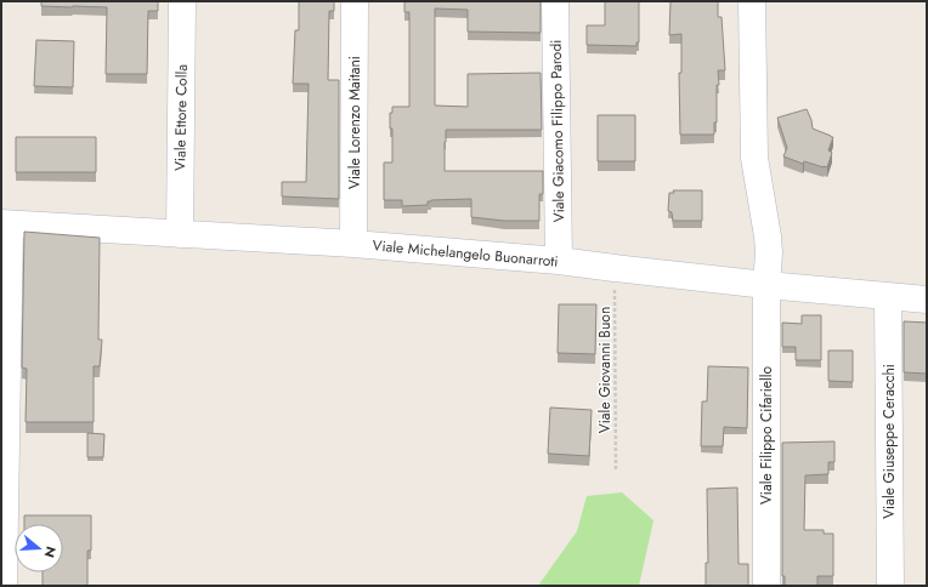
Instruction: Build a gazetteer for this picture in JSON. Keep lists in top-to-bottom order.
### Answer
{
  "streets": {
    "street": [
      "Viale Ettore Colla",
      "Viale Lorenzo Maitani",
      "Viale Giacomo Filippo Parodi",
      "Viale Michelangelo Buonarroti",
      "Viale Filippo Cifariello",
      "Viale Giuseppe Ceracchi"
    ],
    "path": ["Viale Giovanni Buon"]
  },
  "crossings": [
    ["Viale Ettore Colla", "Viale Michelangelo Buonarroti"],
    ["Viale Lorenzo Maitani", "Viale Michelangelo Buonarroti"],
    ["Viale Giacomo Filippo Parodi", "Viale Michelangelo Buonarroti"],
    ["Viale Michelangelo Buonarroti", "Viale Giovanni Buon"],
    ["Viale Michelangelo Buonarroti", "Viale Filippo Cifariello"],
    ["Viale Michelangelo Buonarroti", "Viale Giuseppe Ceracchi"]
  ],
  "north": "right"
}
